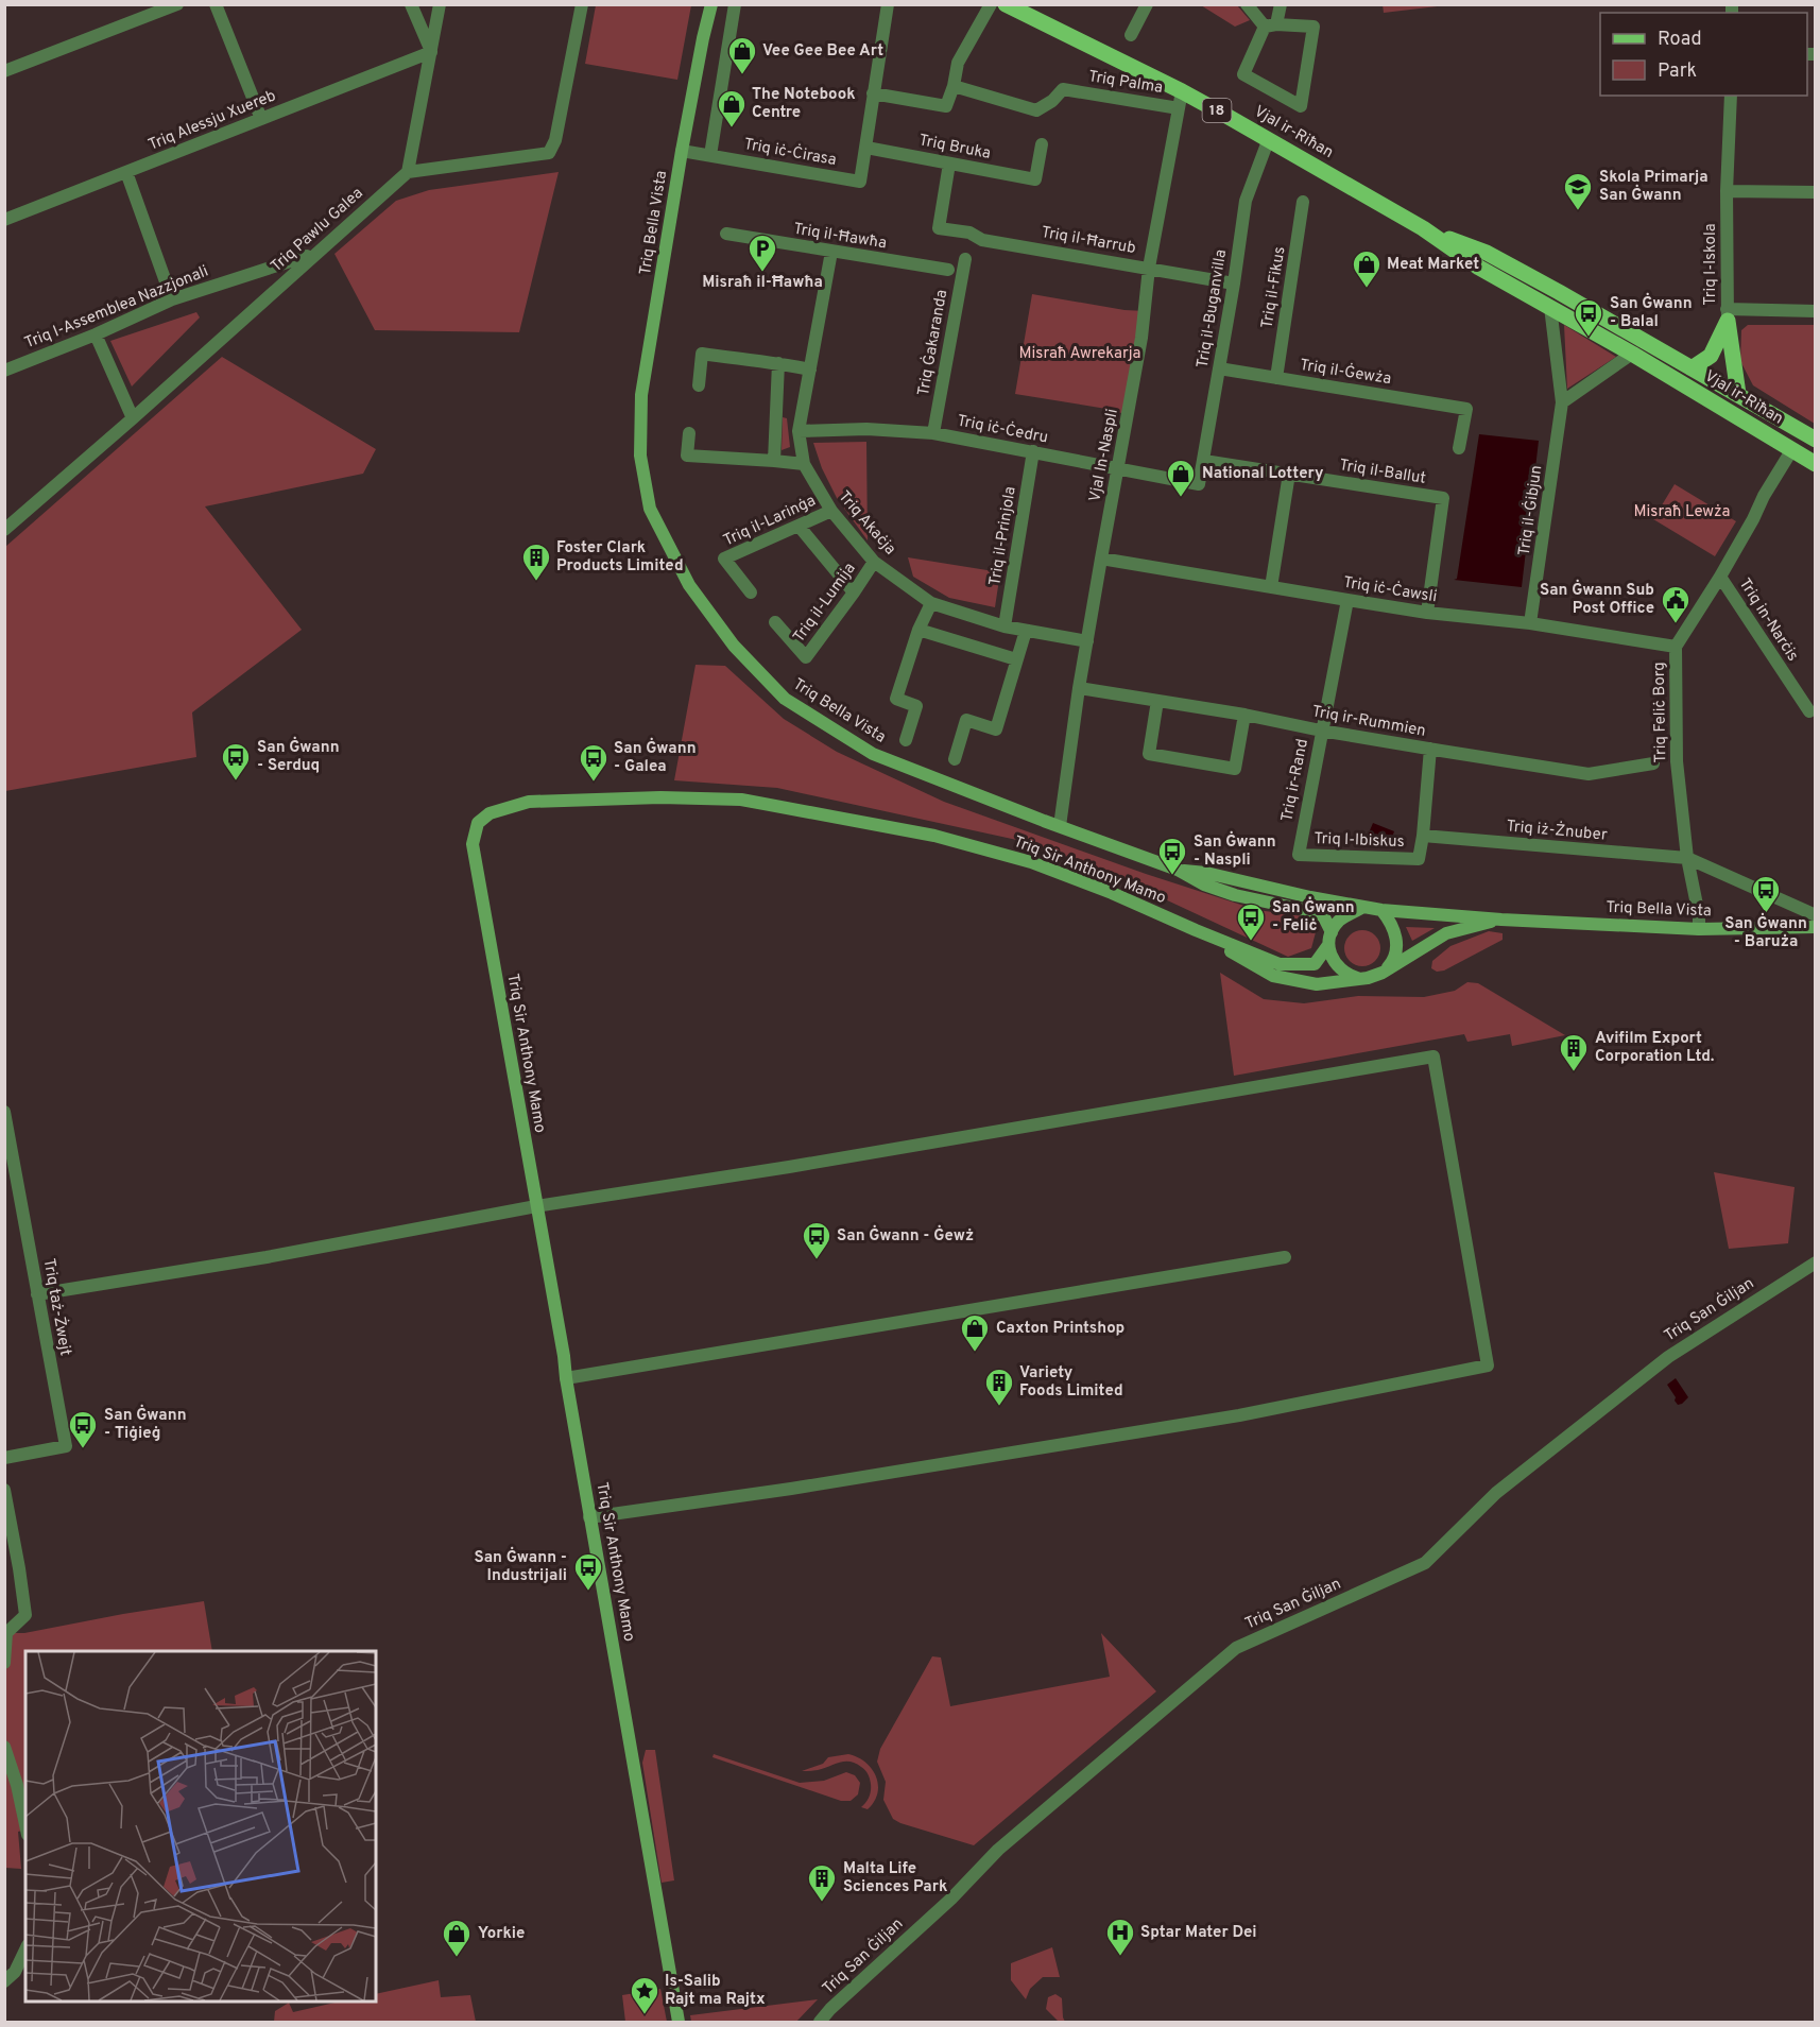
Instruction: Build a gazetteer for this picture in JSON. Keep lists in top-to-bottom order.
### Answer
{
  "streets": {
    "main road": [
      "18",
      "Vjal ir-Riħan",
      "Triq Bella Vista",
      "Triq Sir Anthony Mamo"
    ],
    "street": [
      "Triq Palma",
      "Triq Alessju Xuereb",
      "Triq Bruka",
      "Triq iċ-Ċirasa",
      "Triq Pawlu Galea",
      "Triq il-Ħawħa",
      "Triq il-Ħarrub",
      "Triq l-Iskola",
      "Triq il-Fikus",
      "Triq l-Assemblea Nazzjonali",
      "Triq il-Buganvilla",
      "Triq Ġakaranda",
      "Triq il-Ġewża",
      "Triq iċ-Ċedru",
      "Vjal In-Naspli",
      "Triq il-Ballut",
      "Triq il-Ġibjun",
      "Triq il-Larinġa",
      "Triq Akaċja",
      "Triq il-Prinjola",
      "Triq iċ-Ċawsli",
      "Triq il-Lumija",
      "Triq in-Narċis",
      "Triq Feliċ Borg",
      "Triq ir-Rummien",
      "Triq ir-Rand",
      "Triq iż-Żnuber",
      "Triq l-Ibiskus",
      "Triq taż-Żwejt",
      "Triq San Ġiljan"
    ]
  },
  "crossings": [
    ["Triq Palma", "Vjal ir-Riħan"],
    ["Triq Palma", "Vjal In-Naspli"],
    ["Vjal ir-Riħan", "Triq il-Buganvilla"],
    ["Vjal ir-Riħan", "Vjal In-Naspli"],
    ["Vjal ir-Riħan", "Triq il-Ġibjun"],
    ["Vjal ir-Riħan", "Triq Feliċ Borg"],
    ["Triq Bruka", "Triq iċ-Ċirasa"],
    ["Triq Bruka", "Triq il-Ħarrub"],
    ["Triq iċ-Ċirasa", "Triq Bella Vista"],
    ["Triq Bella Vista", "Vjal In-Naspli"],
    ["Triq Bella Vista", "Triq Feliċ Borg"],
    ["Triq Bella Vista", "Triq Sir Anthony Mamo"],
    ["Triq Pawlu Galea", "Triq l-Assemblea Nazzjonali"],
    ["Triq il-Ħawħa", "Triq Akaċja"],
    ["Triq il-Ħarrub", "Triq il-Buganvilla"],
    ["Triq il-Ħarrub", "Vjal In-Naspli"],
    ["Triq il-Fikus", "Triq il-Ġewża"],
    ["Triq il-Buganvilla", "Triq il-Ġewża"],
    ["Triq il-Buganvilla", "Triq iċ-Ċedru"],
    ["Triq il-Buganvilla", "Triq il-Ballut"],
    ["Triq Ġakaranda", "Triq iċ-Ċedru"],
    ["Triq iċ-Ċedru", "Vjal In-Naspli"],
    ["Triq iċ-Ċedru", "Triq Akaċja"],
    ["Triq iċ-Ċedru", "Triq il-Prinjola"],
    ["Vjal In-Naspli", "Triq Akaċja"],
    ["Vjal In-Naspli", "Triq iċ-Ċawsli"],
    ["Vjal In-Naspli", "Triq ir-Rummien"],
    ["Triq il-Ballut", "Triq iċ-Ċawsli"],
    ["Triq il-Ġibjun", "Triq iċ-Ċawsli"],
    ["Triq il-Larinġa", "Triq Akaċja"],
    ["Triq Akaċja", "Triq il-Prinjola"],
    ["Triq Akaċja", "Triq il-Lumija"],
    ["Triq iċ-Ċawsli", "Triq Feliċ Borg"],
    ["Triq iċ-Ċawsli", "Triq ir-Rand"],
    ["Triq in-Narċis", "Triq Feliċ Borg"],
    ["Triq Feliċ Borg", "Triq iż-Żnuber"],
    ["Triq ir-Rummien", "Triq ir-Rand"],
    ["Triq ir-Rand", "Triq l-Ibiskus"],
    ["Triq iż-Żnuber", "Triq l-Ibiskus"]
  ],
  "parks": ["Misraħ Awrekarja", "Misraħ Lewża"],
  "places": {
    "shop": [
      "Vee Gee Bee Art",
      "The Notebook Centre",
      "Meat Market",
      "National Lottery",
      "Caxton Printshop",
      "Yorkie"
    ],
    "school or university": ["Skola Primarja San Ġwann"],
    "parking": ["Misraħ il-Ħawħa"],
    "bus stop": [
      "San Ġwann - Balal",
      "San Ġwann - Serduq",
      "San Ġwann - Galea",
      "San Ġwann - Naspli",
      "San Ġwann - Baruża",
      "San Ġwann - Feliċ",
      "San Ġwann - Ġewż",
      "San Ġwann - Tiġieġ",
      "San Ġwann - Industrijali"
    ],
    "building": [
      "Foster Clark Products Limited",
      "Avifilm Export Corporation Ltd.",
      "Variety Foods Limited",
      "Malta Life Sciences Park"
    ],
    "public building": ["San Ġwann Sub Post Office"],
    "hospital": ["Sptar Mater Dei"],
    "place": ["Is-Salib Rajt ma Rajtx"]
  },
  "legend": ["Road", "Park"]
}
